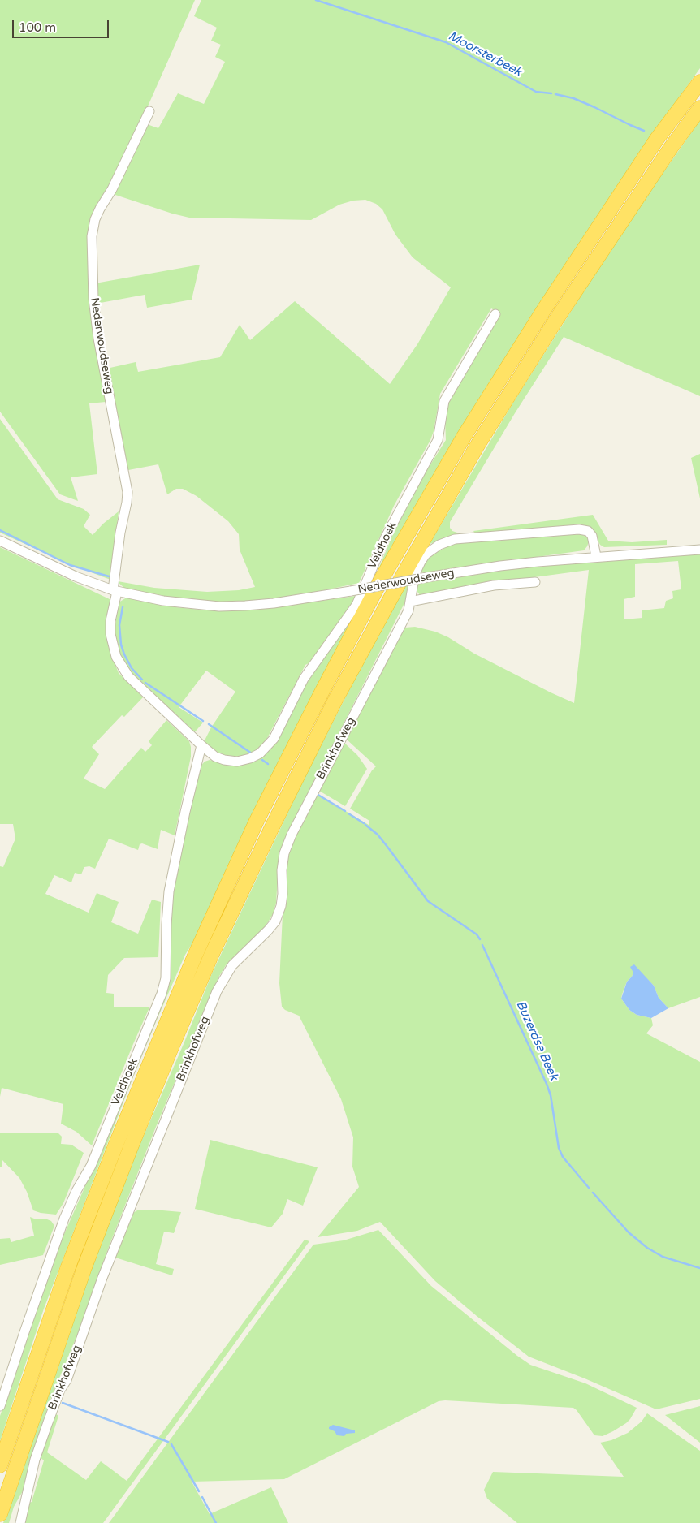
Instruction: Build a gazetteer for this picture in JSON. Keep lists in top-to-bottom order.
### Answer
{
  "streets": {
    "street": ["Nederwoudseweg", "Veldhoek", "Brinkhofweg"]
  },
  "crossings": [
    ["Nederwoudseweg", "Veldhoek"],
    ["Nederwoudseweg", "Brinkhofweg"]
  ],
  "water": ["Moorsterbeek", "Buzerdse Beek"],
  "scale_bar": "100 m"
}
